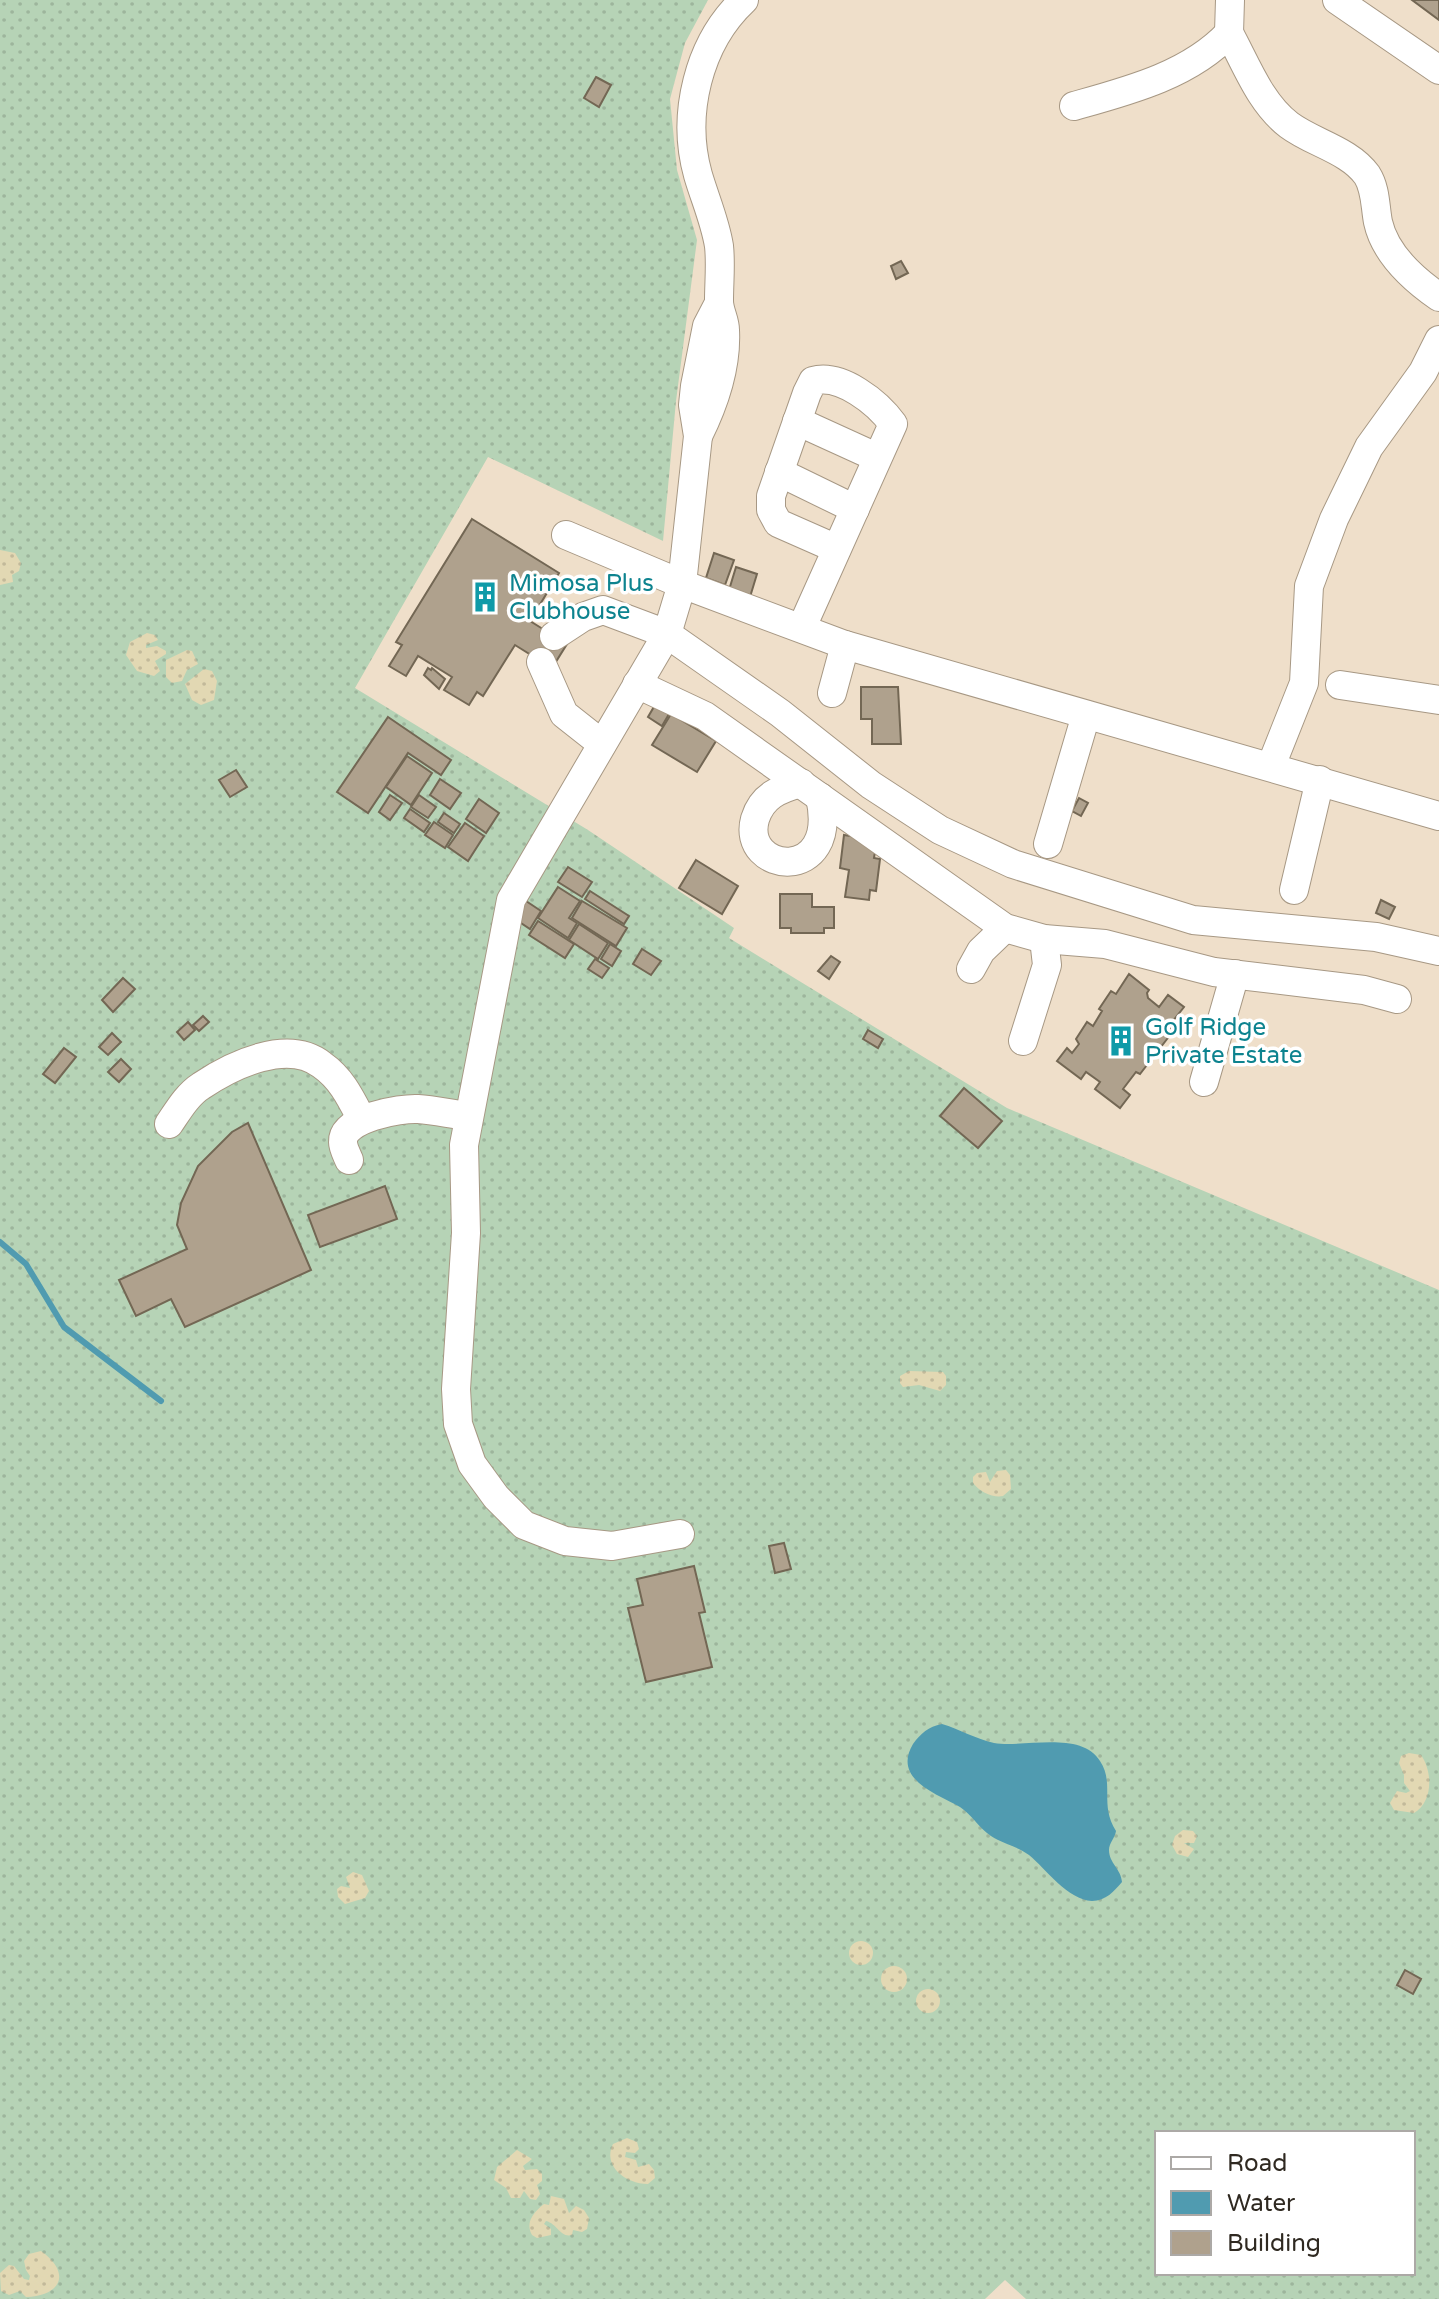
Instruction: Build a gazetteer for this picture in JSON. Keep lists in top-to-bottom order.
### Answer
{
  "places": {
    "building": ["Mimosa Plus Clubhouse", "Golf Ridge Private Estate"]
  },
  "legend": ["Road", "Water", "Building"]
}
